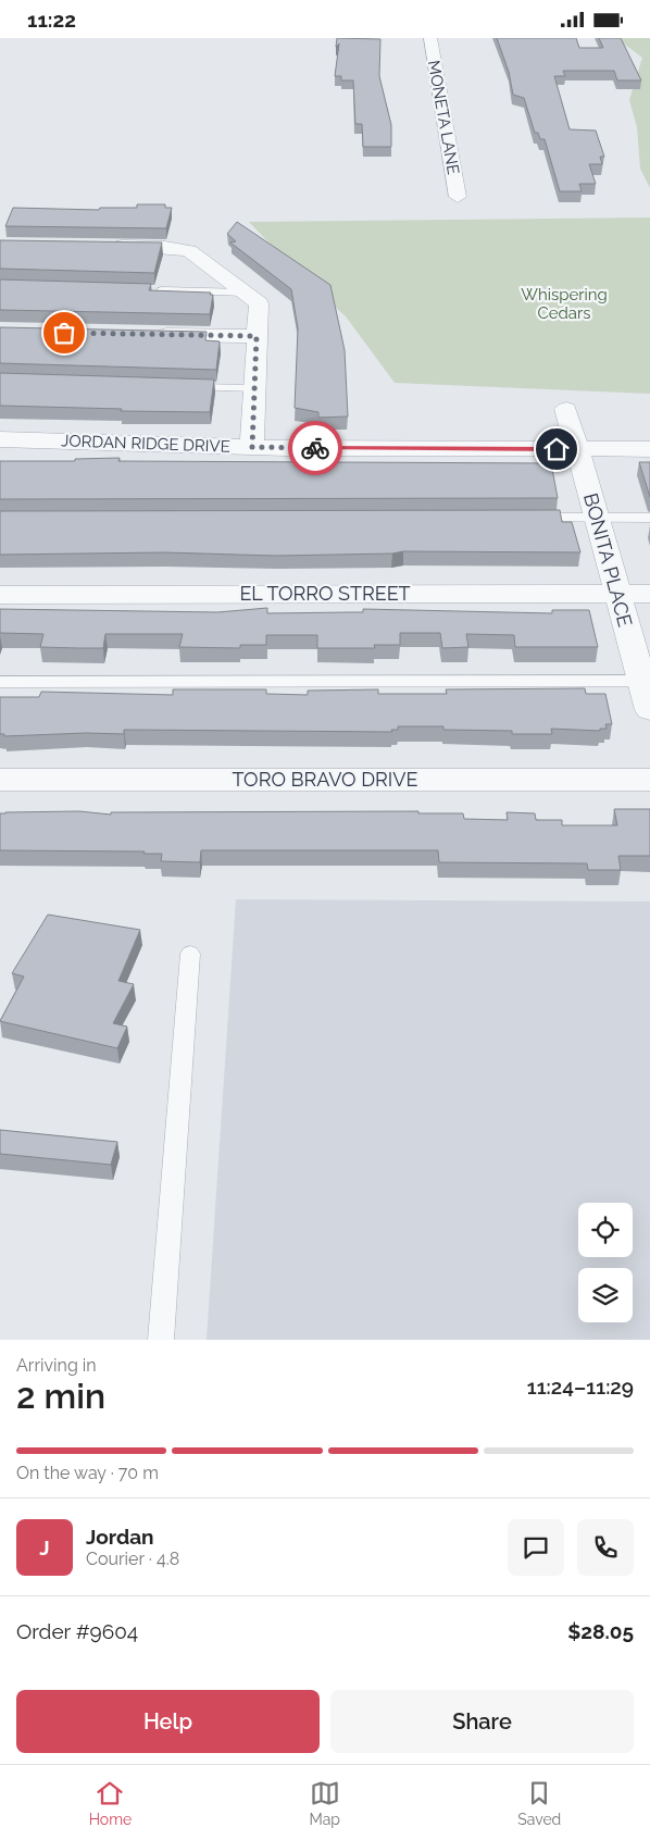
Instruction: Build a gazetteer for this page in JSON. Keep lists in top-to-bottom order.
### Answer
{
  "streets": {
    "street": [
      "MONETA LANE",
      "JORDAN RIDGE DRIVE",
      "BONITA PLACE",
      "EL TORRO STREET",
      "TORO BRAVO DRIVE"
    ]
  },
  "crossings": [
    ["JORDAN RIDGE DRIVE", "BONITA PLACE"],
    ["BONITA PLACE", "EL TORRO STREET"]
  ],
  "parks": ["Whispering Cedars"],
  "page": {
    "status": "11:22",
    "heading": ["2 min", "Arriving in", "11:24–11:29"],
    "panel": [
      "Jordan",
      "Courier · 4.8",
      "Order #9604",
      "$28.05"
    ],
    "bar": "On the way · 70 m",
    "round": "J",
    "buttons": ["Help", "Share"],
    "tabs": ["Home", "Map", "Saved"]
  }
}
